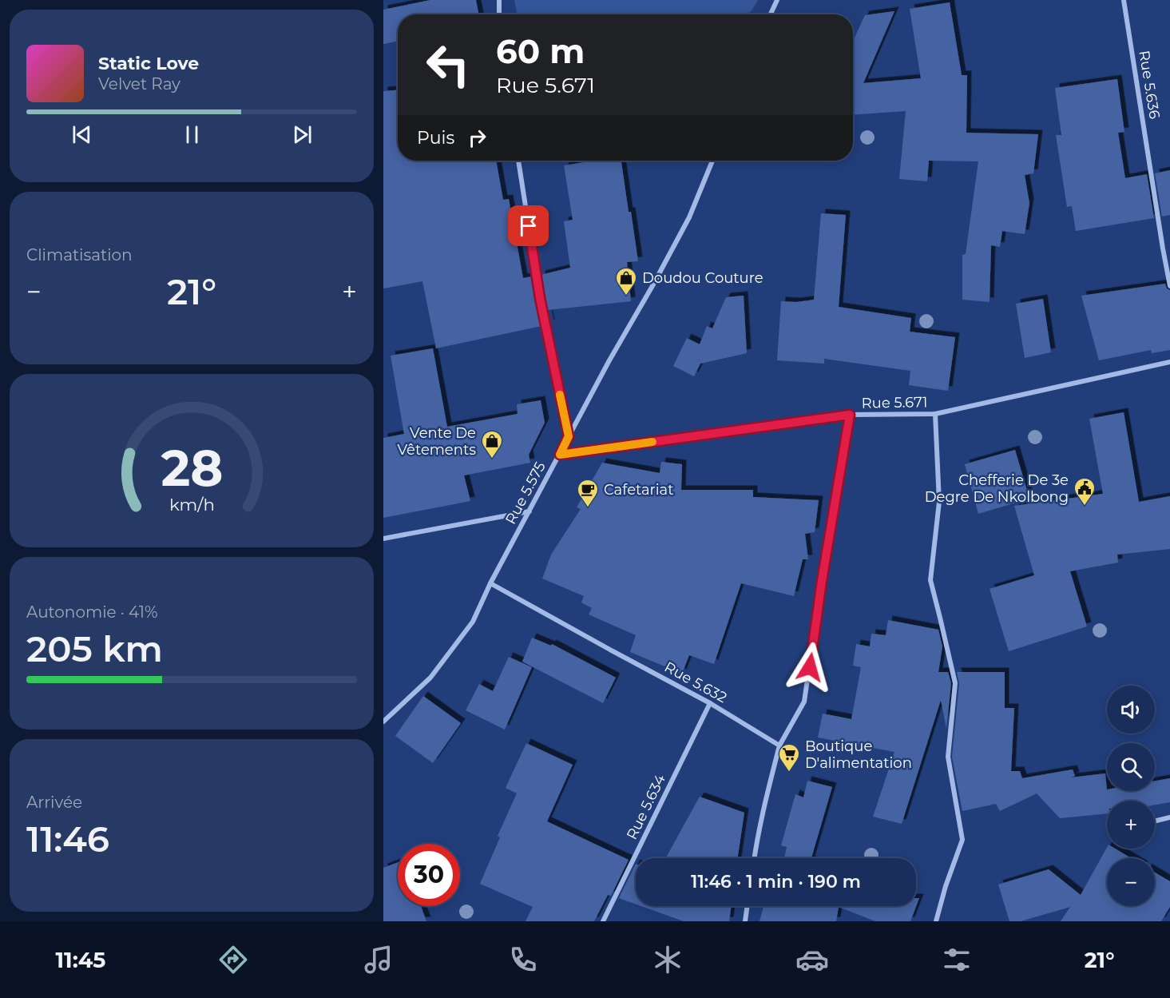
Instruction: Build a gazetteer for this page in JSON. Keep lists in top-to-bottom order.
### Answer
{
  "streets": {
    "street": [
      "Rue 5.636",
      "Rue 5.671",
      "Rue 5.575",
      "Rue 5.632",
      "Rue 5.634"
    ]
  },
  "crossings": [
    ["Rue 5.671", "Rue 5.575"],
    ["Rue 5.575", "Rue 5.632"],
    ["Rue 5.632", "Rue 5.634"]
  ],
  "places": {
    "shop": ["Doudou Couture", "Vente De Vêtements"],
    "public building": ["Chefferie De 3e Degre De Nkolbong"],
    "cafe": ["Cafetariat"],
    "supermarket": ["Boutique D'alimentation"]
  },
  "page": {
    "turn": ["60 m", "Rue 5.671"],
    "song": ["Static Love", "Velvet Ray"],
    "then": "Puis",
    "tile": [
      "Climatisation",
      ["Autonomie · 41%", "205 km"],
      ["Arrivée", "11:46"]
    ],
    "heat": ["−", "21°", "+"],
    "map_buttons": ["+", "−"],
    "limit": "30",
    "trip": "11:46 · 1 min · 190 m",
    "tabs": ["11:45", "21°"],
    "gauge": ["28", "km/h"]
  }
}
